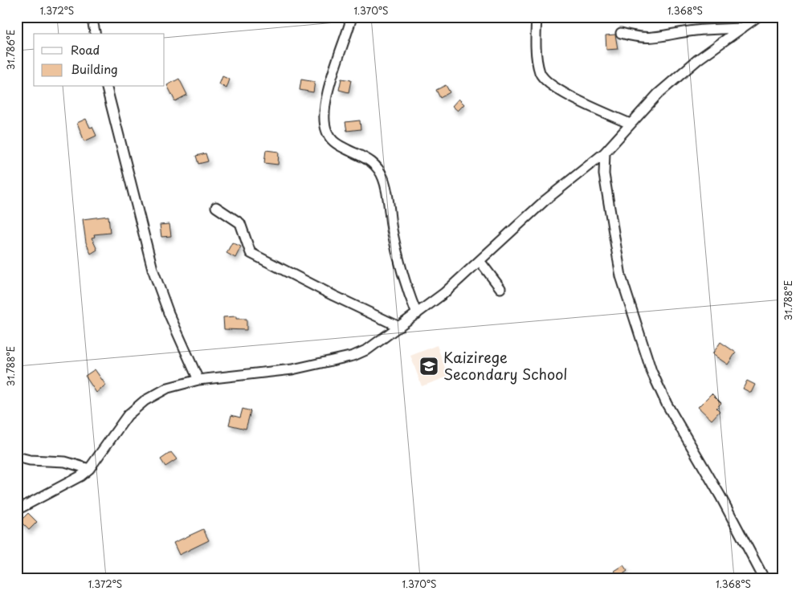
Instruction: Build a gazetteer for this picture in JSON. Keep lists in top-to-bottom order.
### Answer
{
  "places": {
    "school or university": ["Kaizirege Secondary School"]
  },
  "legend": ["Road", "Building"],
  "coordinates": [
    "1.372°S",
    "1.370°S",
    "1.368°S",
    "31.786°E",
    "31.788°E"
  ]
}
